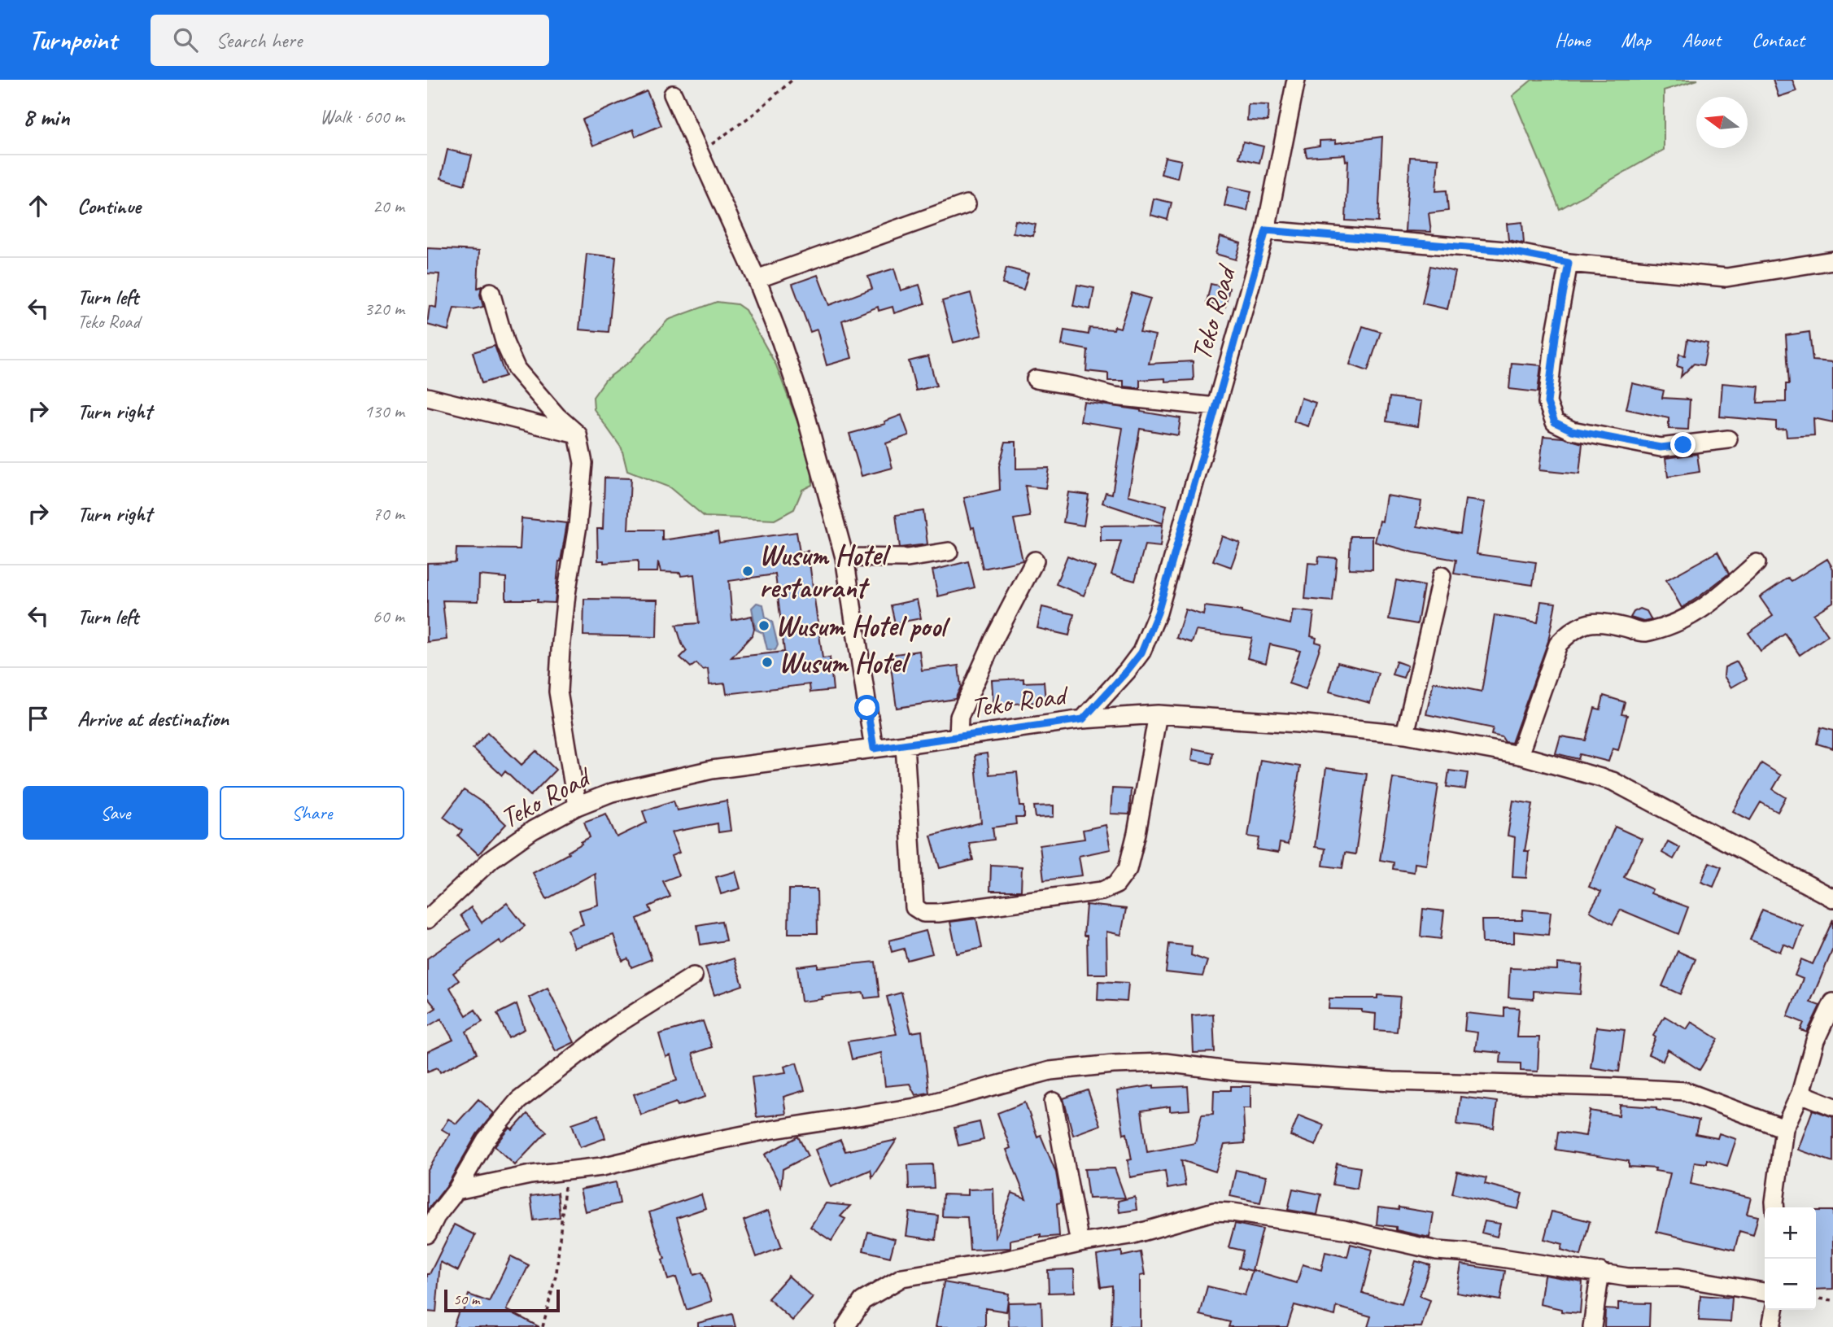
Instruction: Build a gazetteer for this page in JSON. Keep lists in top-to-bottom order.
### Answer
{
  "streets": {
    "street": ["Teko Road"]
  },
  "places": ["Wusum Hotel restaurant", "Wusum Hotel pool", "Wusum Hotel"],
  "scale_bar": "50 m",
  "north": "left",
  "page": {
    "header": "Turnpoint",
    "search": "Search here",
    "nav": [
      "Home",
      "Map",
      "About",
      "Contact"
    ],
    "heading": ["8 min", "Walk · 600 m"],
    "list": [
      ["Continue", "20 m"],
      ["Turn left", "Teko Road", "320 m"],
      ["Turn right", "130 m"],
      ["Turn right", "70 m"],
      ["Turn left", "60 m"],
      "Arrive at destination"
    ],
    "buttons": ["Save", "Share"],
    "map_buttons": ["+", "−"],
    "scale": "50 m"
  }
}
